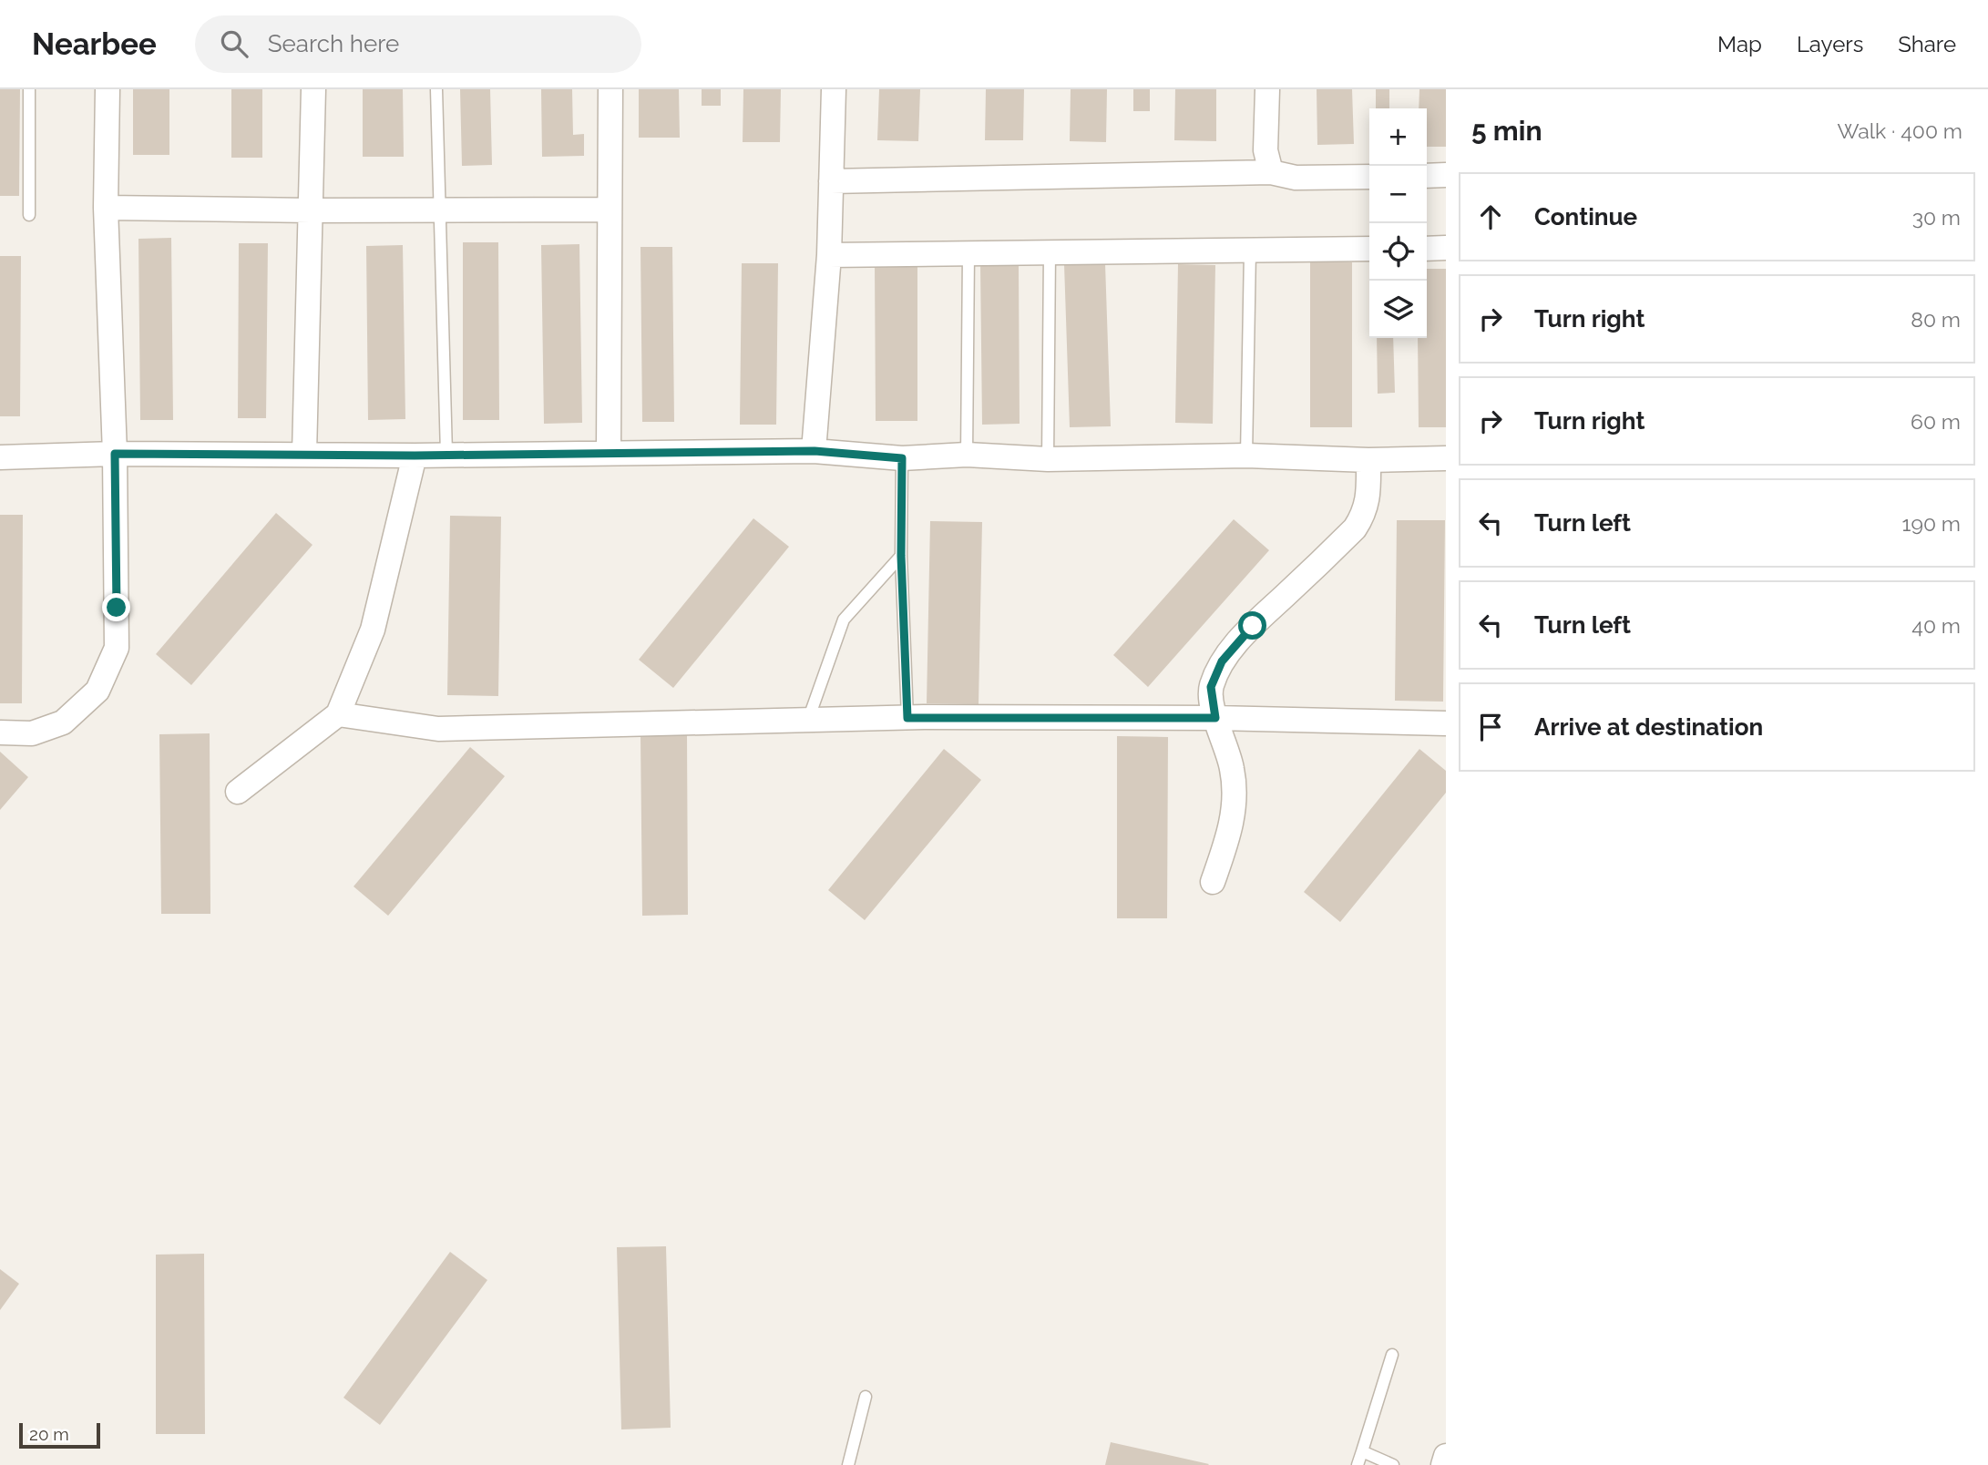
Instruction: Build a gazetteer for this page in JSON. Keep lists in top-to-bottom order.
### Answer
{
  "scale_bar": "20 m",
  "page": {
    "header": "Nearbee",
    "search": "Search here",
    "nav": ["Map", "Layers", "Share"],
    "heading": ["5 min", "Walk · 400 m"],
    "map_buttons": ["+", "−"],
    "list": [
      ["Continue", "30 m"],
      ["Turn right", "80 m"],
      ["Turn right", "60 m"],
      ["Turn left", "190 m"],
      ["Turn left", "40 m"],
      "Arrive at destination"
    ],
    "scale": "20 m"
  }
}
